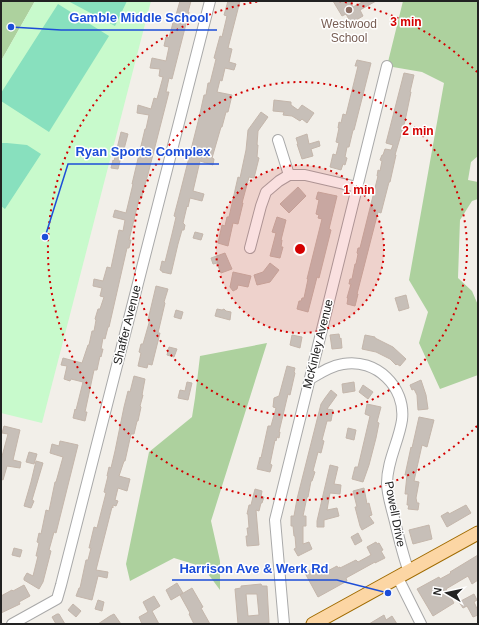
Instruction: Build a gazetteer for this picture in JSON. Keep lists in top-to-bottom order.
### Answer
{
  "streets": {
    "street": ["Shaffer Avenue", "McKinley Avenue", "Powell Drive"]
  },
  "crossings": [
    ["McKinley Avenue", "Powell Drive"]
  ],
  "places": [
    "Westwood School",
    "Gamble Middle School",
    "Ryan Sports Complex",
    "Harrison Ave & Werk Rd"
  ],
  "north": "left",
  "rings": ["3 min", "2 min", "1 min"]
}
